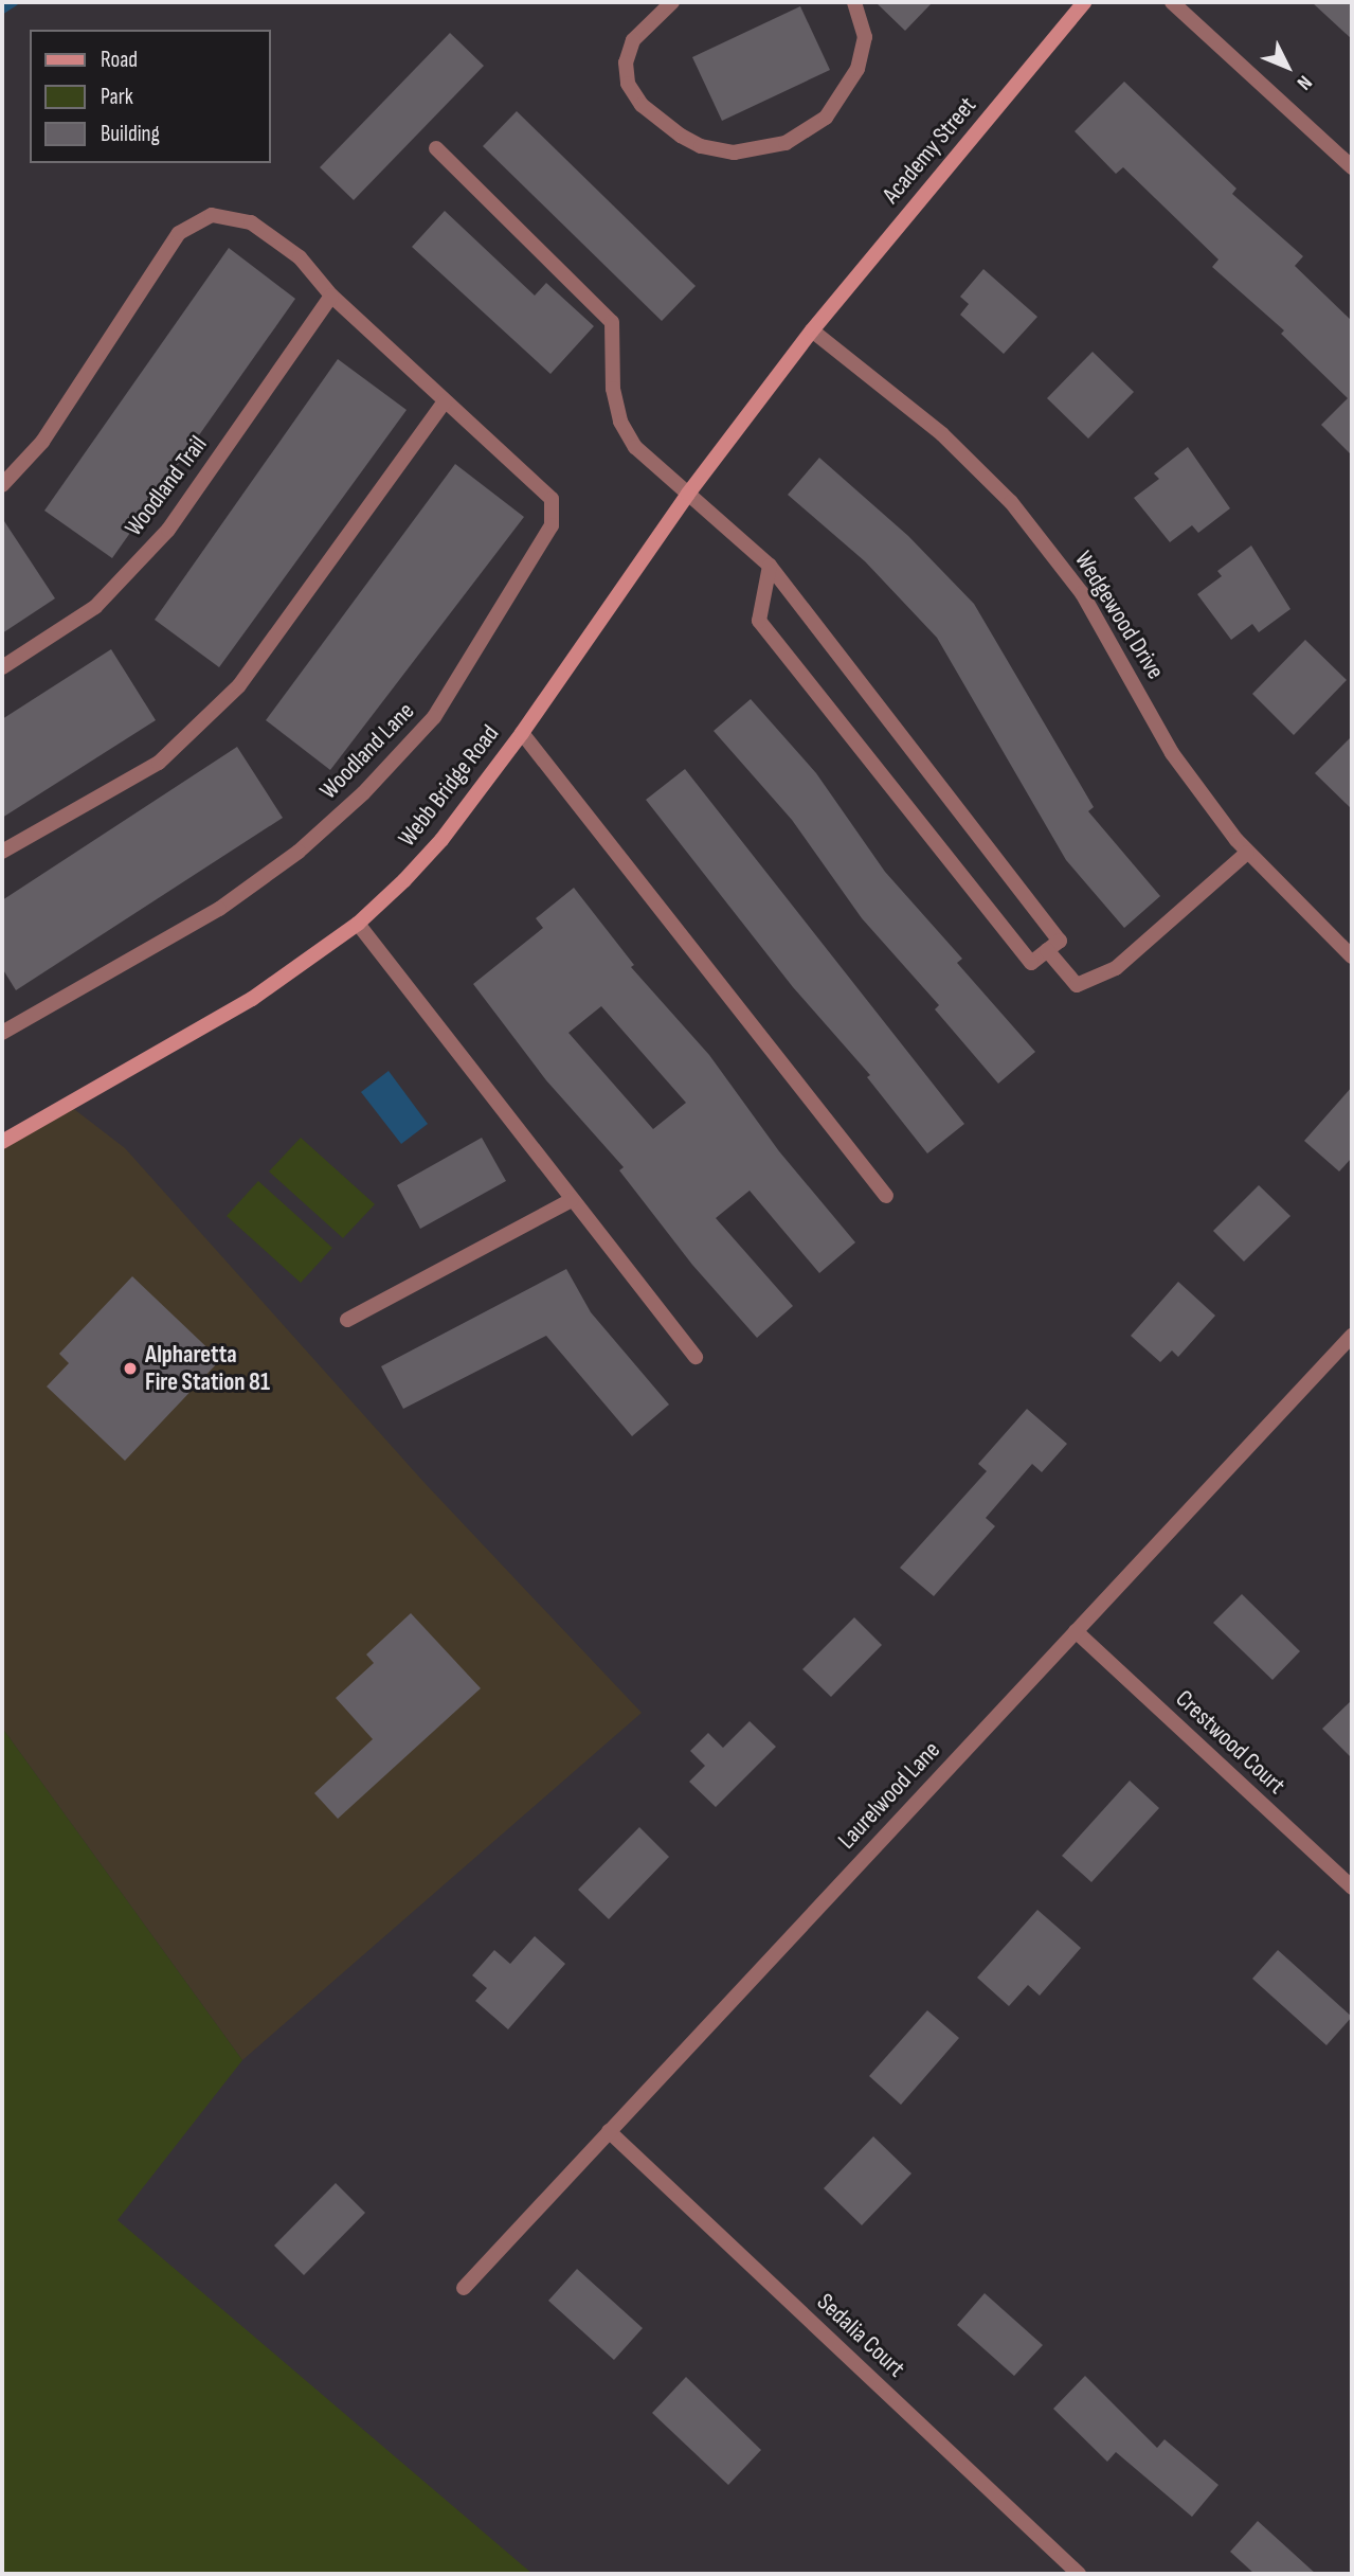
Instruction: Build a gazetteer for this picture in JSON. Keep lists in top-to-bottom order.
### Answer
{
  "streets": {
    "street": [
      "Academy Street",
      "Woodland Trail",
      "Wedgewood Drive",
      "Woodland Lane",
      "Webb Bridge Road",
      "Crestwood Court",
      "Laurelwood Lane",
      "Sedalia Court"
    ]
  },
  "crossings": [
    ["Academy Street", "Wedgewood Drive"],
    ["Academy Street", "Webb Bridge Road"],
    ["Woodland Trail", "Woodland Lane"],
    ["Wedgewood Drive", "Webb Bridge Road"],
    ["Crestwood Court", "Laurelwood Lane"],
    ["Laurelwood Lane", "Sedalia Court"]
  ],
  "places": ["Alpharetta Fire Station 81"],
  "legend": ["Road", "Park", "Building"],
  "north": "bottom right"
}
